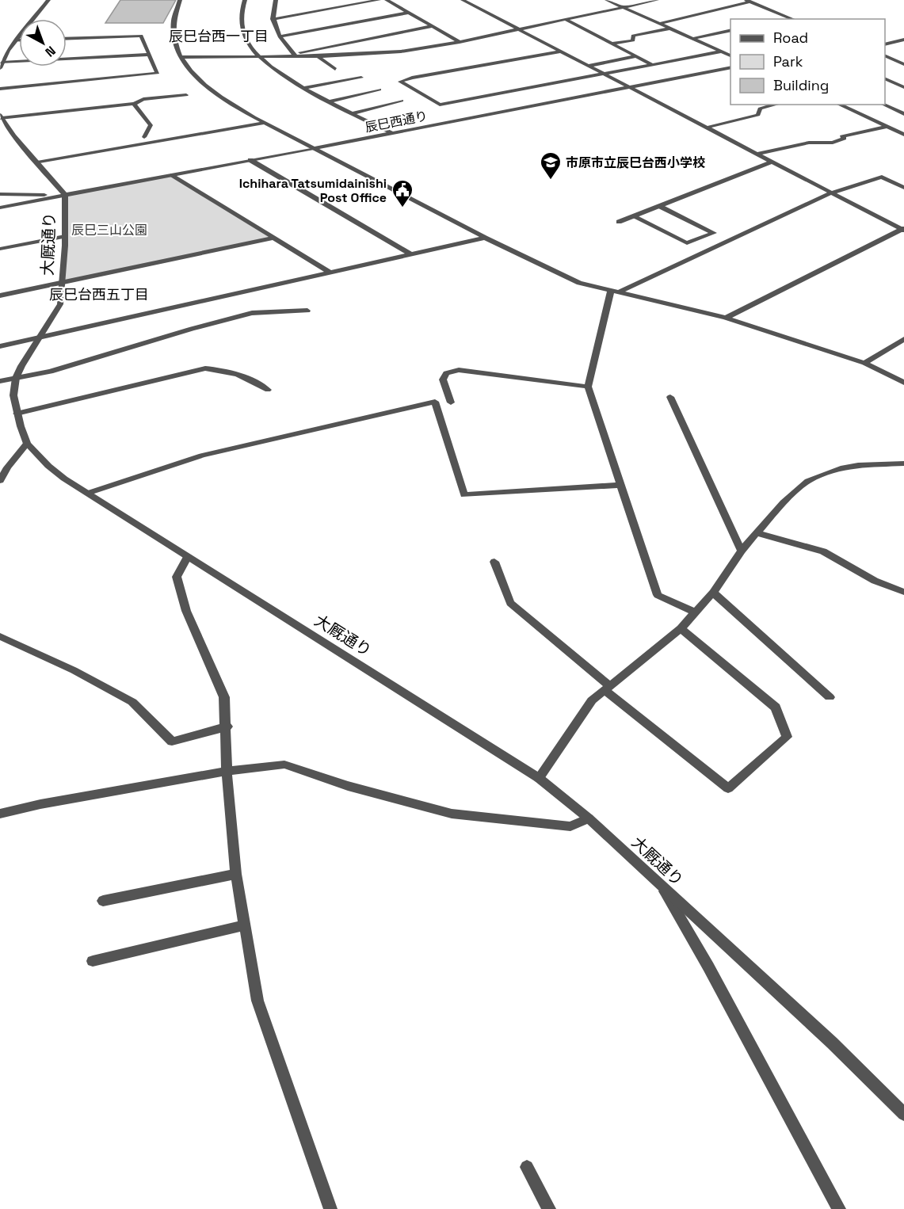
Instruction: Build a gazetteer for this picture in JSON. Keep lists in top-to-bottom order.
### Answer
{
  "streets": {
    "street": ["辰巳西通り", "大厩通り"]
  },
  "crossings": [
    ["辰巳西通り", "大厩通り"]
  ],
  "districts": ["辰巳台西一丁目", "辰巳台西五丁目"],
  "parks": ["辰巳三山公園"],
  "places": {
    "school or university": ["市原市立辰巳台西小学校"],
    "public building": ["Ichihara Tatsumidainishi Post Office"]
  },
  "legend": ["Road", "Park", "Building"],
  "north": "bottom right"
}
